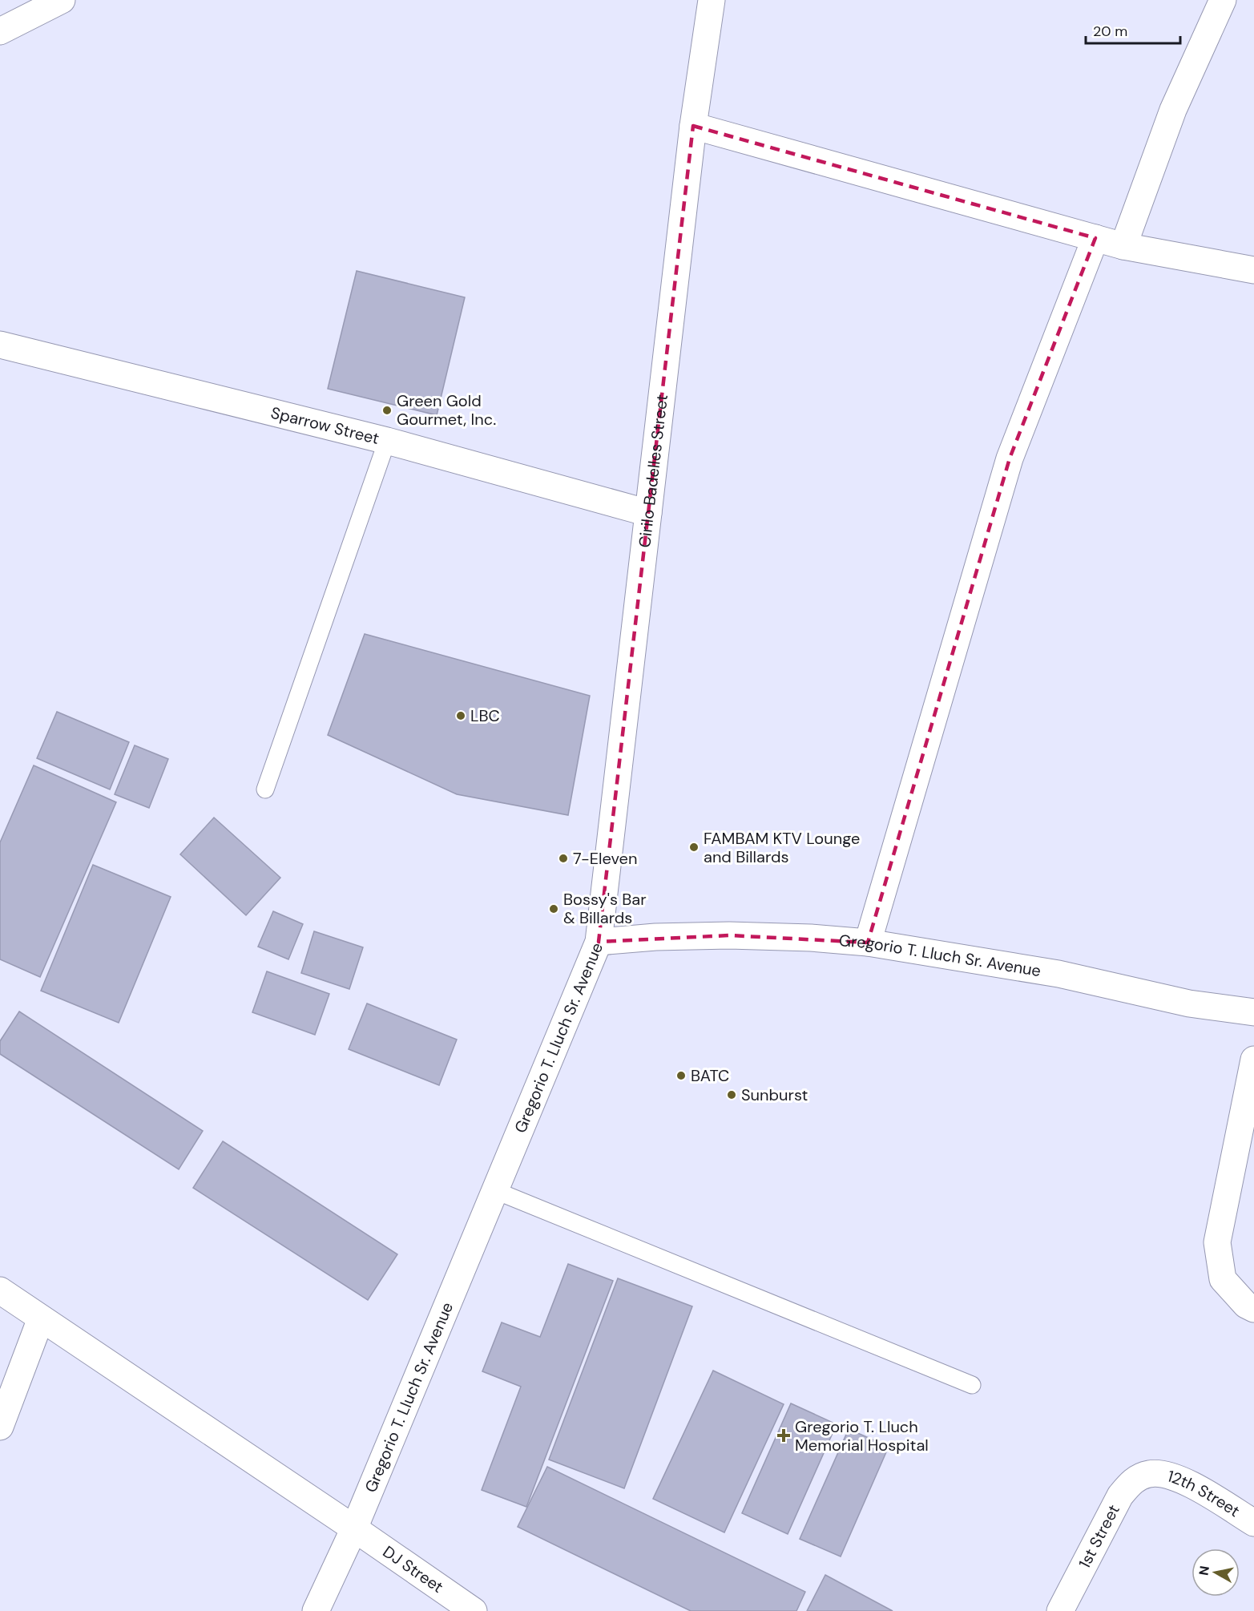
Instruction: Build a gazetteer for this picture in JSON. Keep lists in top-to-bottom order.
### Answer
{
  "streets": {
    "street": [
      "Sparrow Street",
      "Cirilo Badelles Street",
      "Gregorio T. Lluch Sr. Avenue",
      "12th Street",
      "1st Street",
      "DJ Street"
    ]
  },
  "crossings": [
    ["Sparrow Street", "Cirilo Badelles Street"],
    ["Cirilo Badelles Street", "Gregorio T. Lluch Sr. Avenue"],
    ["Gregorio T. Lluch Sr. Avenue", "DJ Street"],
    ["12th Street", "1st Street"]
  ],
  "places": {
    "other": [
      "Green Gold Gourmet, Inc.",
      "LBC",
      "FAMBAM KTV Lounge and Billards",
      "7-Eleven",
      "Bossy's Bar & Billards",
      "BATC",
      "Sunburst"
    ],
    "health": ["Gregorio T. Lluch Memorial Hospital"]
  },
  "scale_bar": "20 m",
  "north": "left"
}
